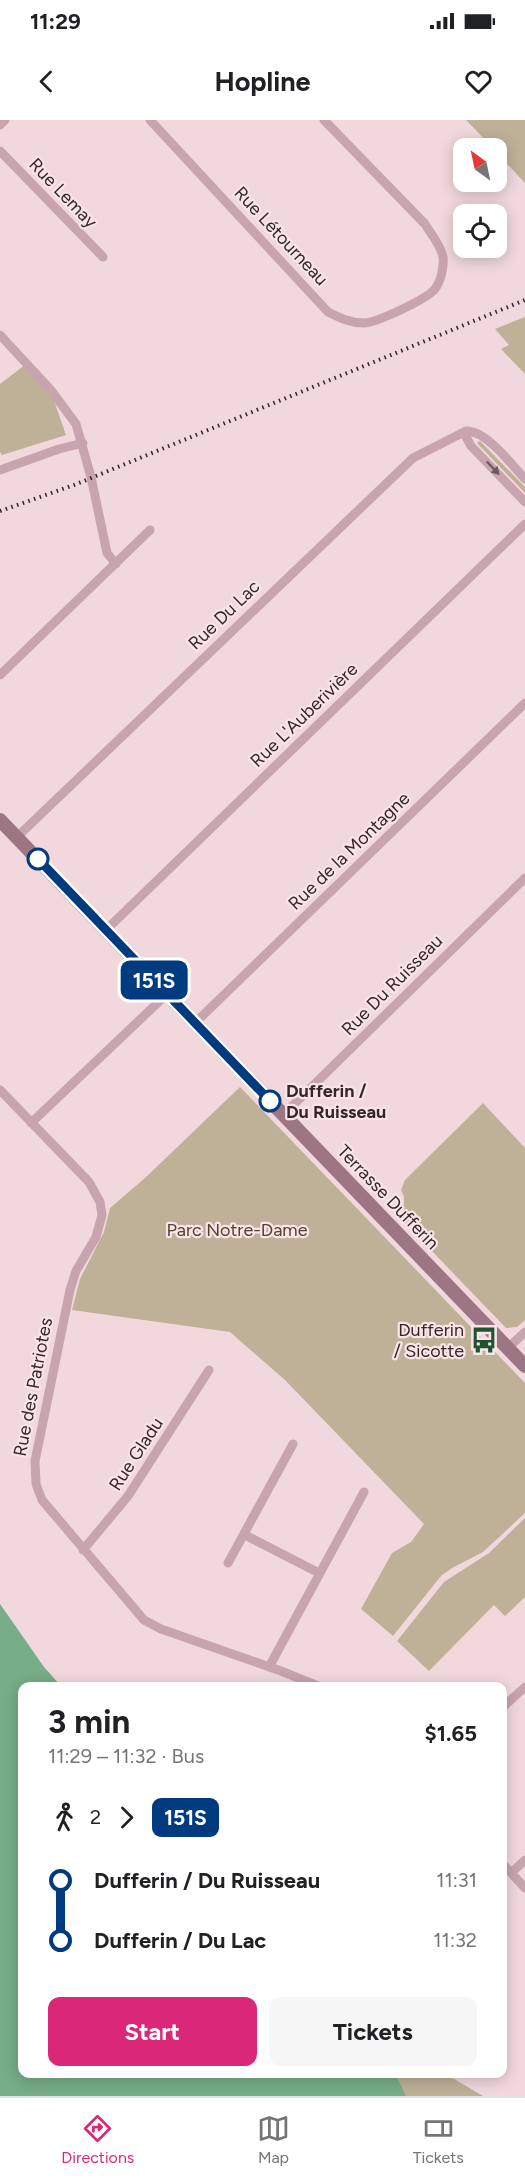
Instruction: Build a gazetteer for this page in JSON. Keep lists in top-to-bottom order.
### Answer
{
  "streets": {
    "street": [
      "Rue Lemay",
      "Rue Létourneau",
      "Rue Du Lac",
      "Rue L'Auberivière",
      "Rue de la Montagne",
      "Rue Du Ruisseau",
      "Terrasse Dufferin",
      "Rue des Patriotes",
      "Rue Gladu"
    ]
  },
  "crossings": [
    ["Rue Du Lac", "Terrasse Dufferin"],
    ["Rue L'Auberivière", "Terrasse Dufferin"],
    ["Rue de la Montagne", "Terrasse Dufferin"],
    ["Rue Du Ruisseau", "Terrasse Dufferin"],
    ["Rue des Patriotes", "Rue Gladu"]
  ],
  "parks": ["Parc Notre-Dame"],
  "places": {
    "other": ["Dufferin / Du Ruisseau"],
    "bus stop": ["Dufferin / Sicotte"]
  },
  "lines": ["bus line 151S"],
  "north": "top left",
  "page": {
    "status": "11:29",
    "header": "Hopline",
    "on_map": "151S",
    "heading": ["3 min", "11:29 – 11:32 · Bus", "$1.65"],
    "legs": ["2", "151S"],
    "list": [
      {
        "name": "Dufferin / Du Ruisseau",
        "value": "11:31"
      },
      {
        "name": "Dufferin / Du Lac",
        "value": "11:32"
      }
    ],
    "buttons": ["Start", "Tickets"],
    "tabs": ["Directions", "Map", "Tickets"]
  }
}
